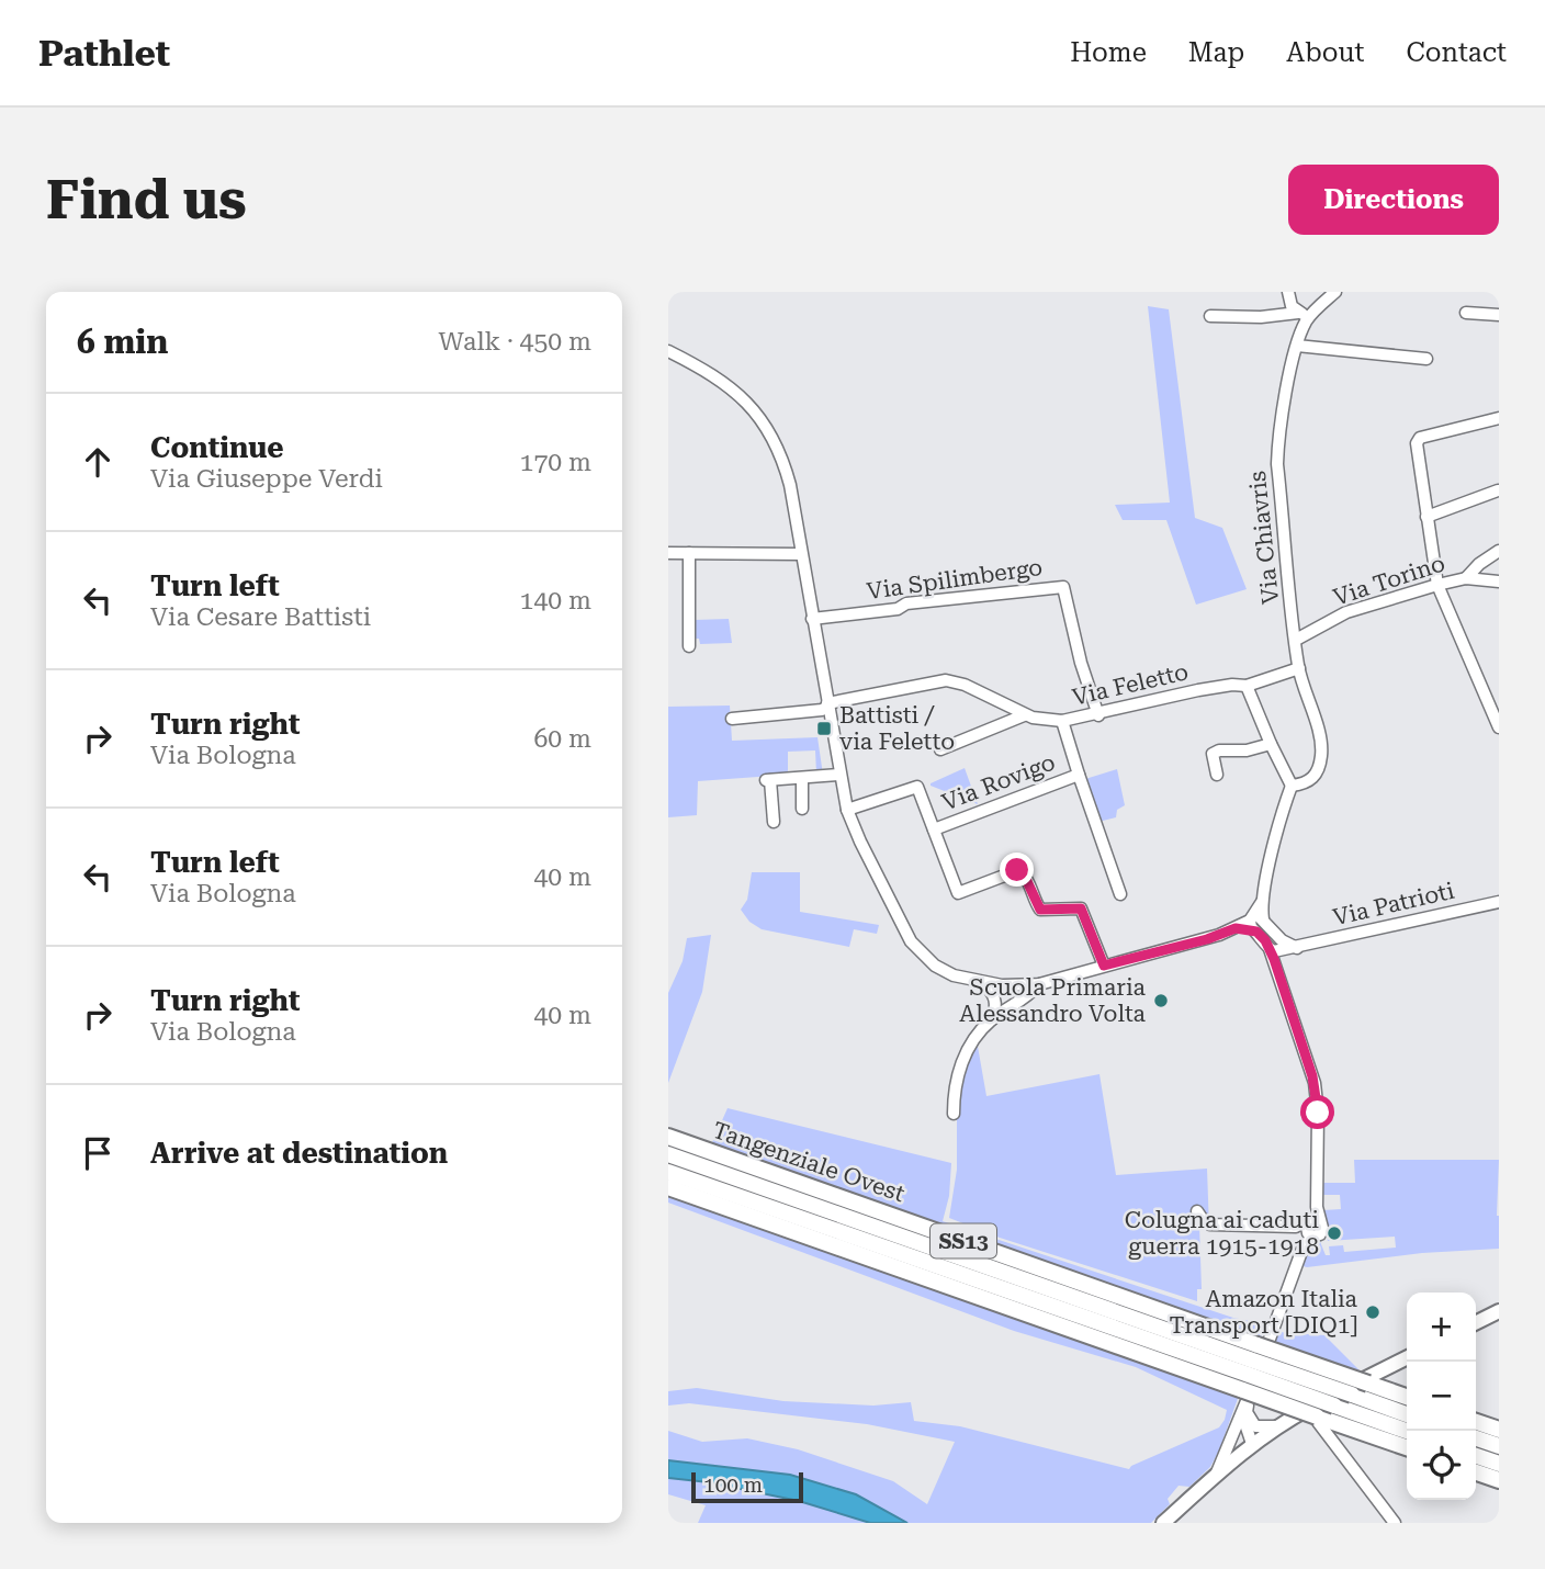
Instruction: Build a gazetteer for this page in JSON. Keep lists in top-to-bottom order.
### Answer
{
  "streets": {
    "highway": ["Tangenziale Ovest", "SS13"],
    "street": [
      "Via Chiavris",
      "Via Spilimbergo",
      "Via Torino",
      "Via Feletto",
      "Via Rovigo",
      "Via Patrioti"
    ]
  },
  "crossings": [
    ["Via Chiavris", "Via Torino"],
    ["Via Chiavris", "Via Feletto"],
    ["Via Spilimbergo", "Via Feletto"],
    ["Via Feletto", "Via Rovigo"]
  ],
  "places": {
    "transit": ["Battisti / via Feletto"],
    "other": ["Scuola Primaria Alessandro Volta", "Colugna ai caduti guerra 1915-1918", "Amazon Italia Transport [DIQ1]"]
  },
  "scale_bar": "100 m",
  "page": {
    "header": "Pathlet",
    "nav": [
      "Home",
      "Map",
      "About",
      "Contact"
    ],
    "buttons": "Directions",
    "title": "Find us",
    "heading": ["6 min", "Walk · 450 m"],
    "list": [
      ["Continue", "Via Giuseppe Verdi", "170 m"],
      ["Turn left", "Via Cesare Battisti", "140 m"],
      ["Turn right", "Via Bologna", "60 m"],
      ["Turn left", "Via Bologna", "40 m"],
      ["Turn right", "Via Bologna", "40 m"],
      "Arrive at destination"
    ],
    "map_buttons": ["+", "−"],
    "scale": "100 m"
  }
}
